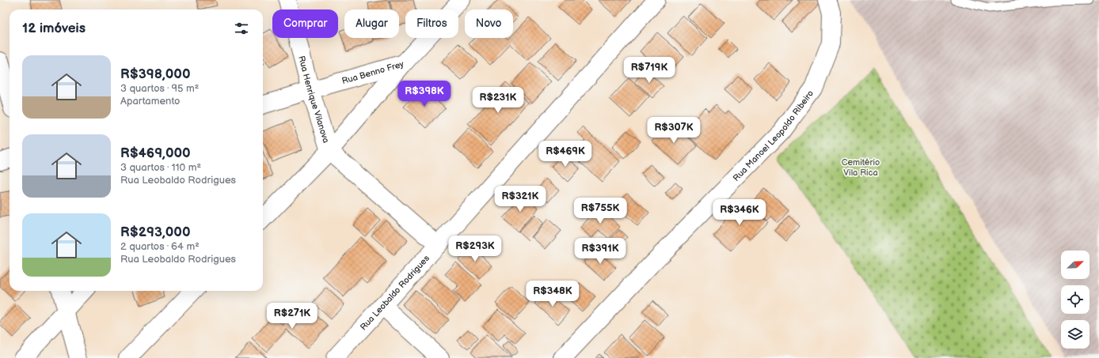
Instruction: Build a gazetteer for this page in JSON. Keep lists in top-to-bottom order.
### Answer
{
  "streets": {
    "street": [
      "Rua Benno Frey",
      "Rua Henrique Vilanova",
      "Rua Manoel Leopoldo Ribeiro",
      "Rua Leobaldo Rodrigues"
    ]
  },
  "crossings": [
    ["Rua Benno Frey", "Rua Henrique Vilanova"],
    ["Rua Henrique Vilanova", "Rua Leobaldo Rodrigues"]
  ],
  "parks": ["Cemitério Vila Rica"],
  "north": "top right",
  "page": {
    "chip": [
      "Comprar",
      "Alugar",
      "Filtros",
      "Novo"
    ],
    "heading": "12 imóveis",
    "list": [
      {
        "name": "R$398,000",
        "note": "3 quartos · 95 m² · Apartamento"
      },
      {
        "name": "R$469,000",
        "note": "3 quartos · 110 m² · Rua Leobaldo Rodrigues"
      },
      {
        "name": "R$293,000",
        "note": "2 quartos · 64 m² · Rua Leobaldo Rodrigues"
      }
    ],
    "price": [
      "R$719K",
      "R$398K",
      "R$231K",
      "R$307K",
      "R$469K",
      "R$321K",
      "R$755K",
      "R$346K",
      "R$293K",
      "R$391K",
      "R$348K",
      "R$271K"
    ]
  }
}
